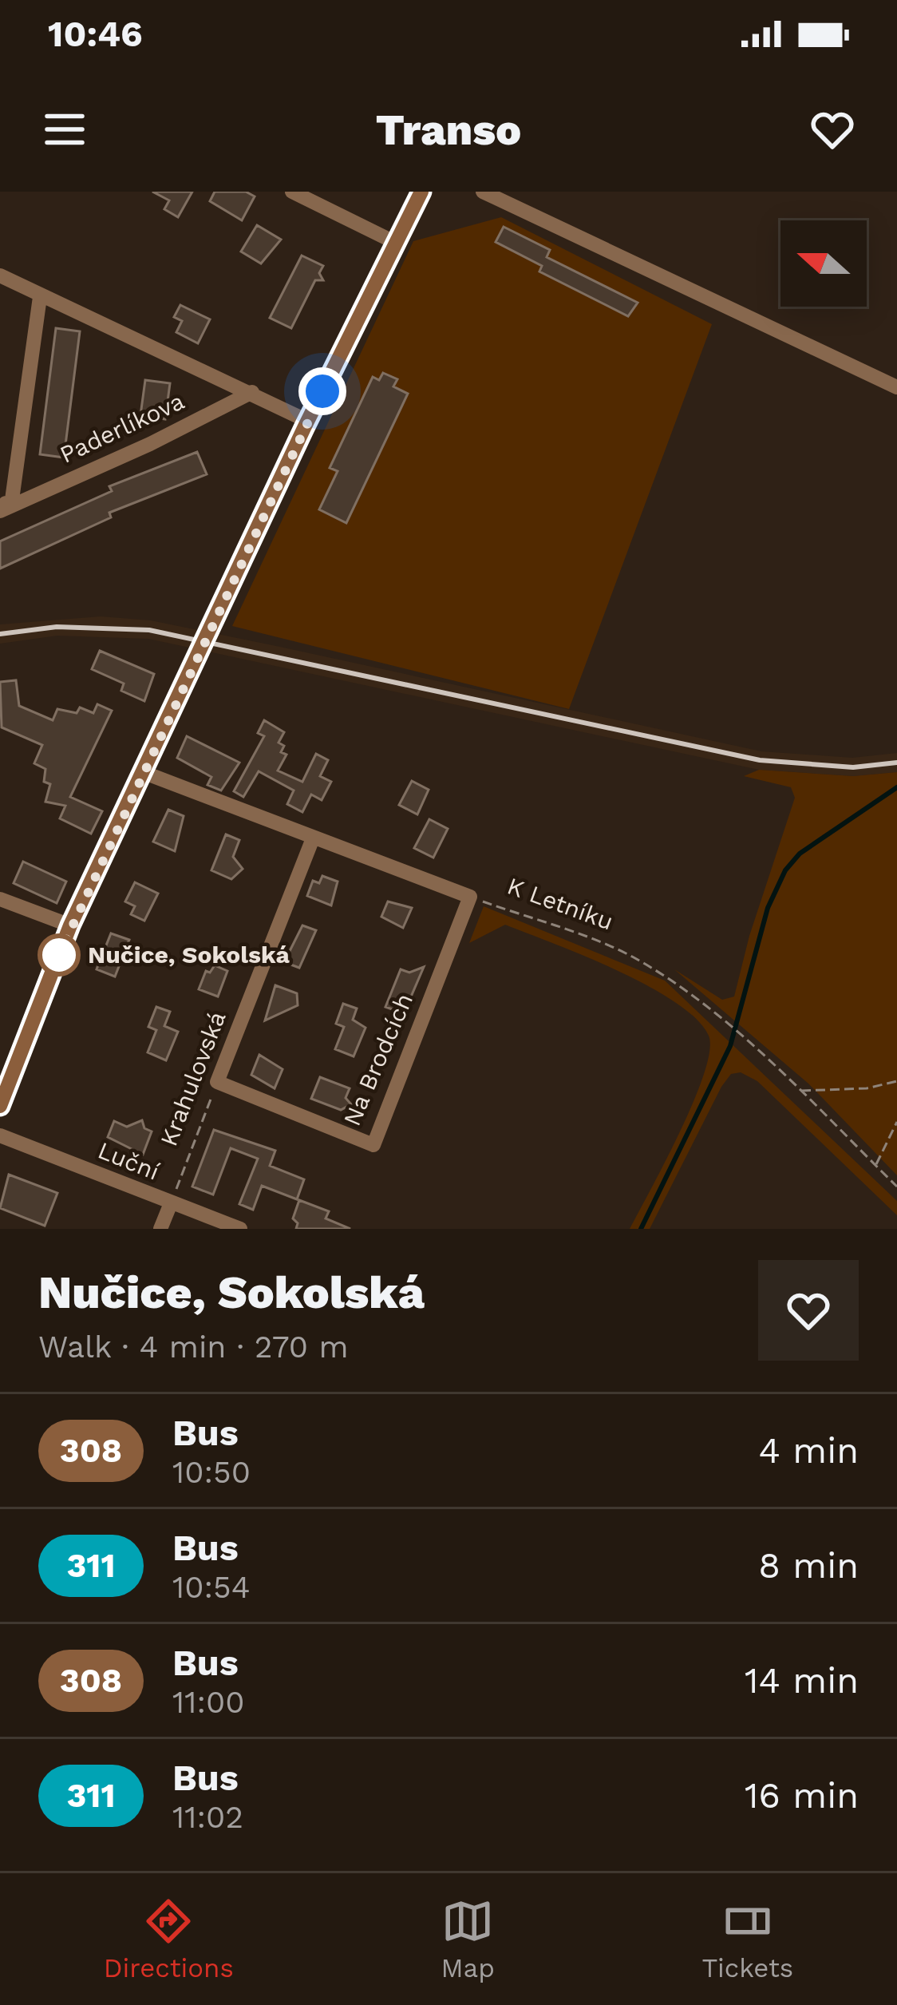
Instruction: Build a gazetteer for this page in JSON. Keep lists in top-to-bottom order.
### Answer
{
  "streets": {
    "street": [
      "Paderlíkova",
      "K Letníku",
      "Na Brodcích",
      "Krahulovská",
      "Luční"
    ]
  },
  "crossings": [
    ["K Letníku", "Na Brodcích"],
    ["K Letníku", "Krahulovská"],
    ["Na Brodcích", "Krahulovská"],
    ["Krahulovská", "Luční"]
  ],
  "places": ["Nučice, Sokolská"],
  "lines": ["bus line 308"],
  "north": "left",
  "page": {
    "status": "10:46",
    "header": "Transo",
    "heading": ["Nučice, Sokolská", "Walk · 4 min · 270 m"],
    "list": [
      {
        "mark": "308",
        "name": "Bus",
        "note": "10:50",
        "value": "4 min"
      },
      {
        "mark": "311",
        "name": "Bus",
        "note": "10:54",
        "value": "8 min"
      },
      {
        "mark": "308",
        "name": "Bus",
        "note": "11:00",
        "value": "14 min"
      },
      {
        "mark": "311",
        "name": "Bus",
        "note": "11:02",
        "value": "16 min"
      }
    ],
    "tabs": ["Directions", "Map", "Tickets"]
  }
}
